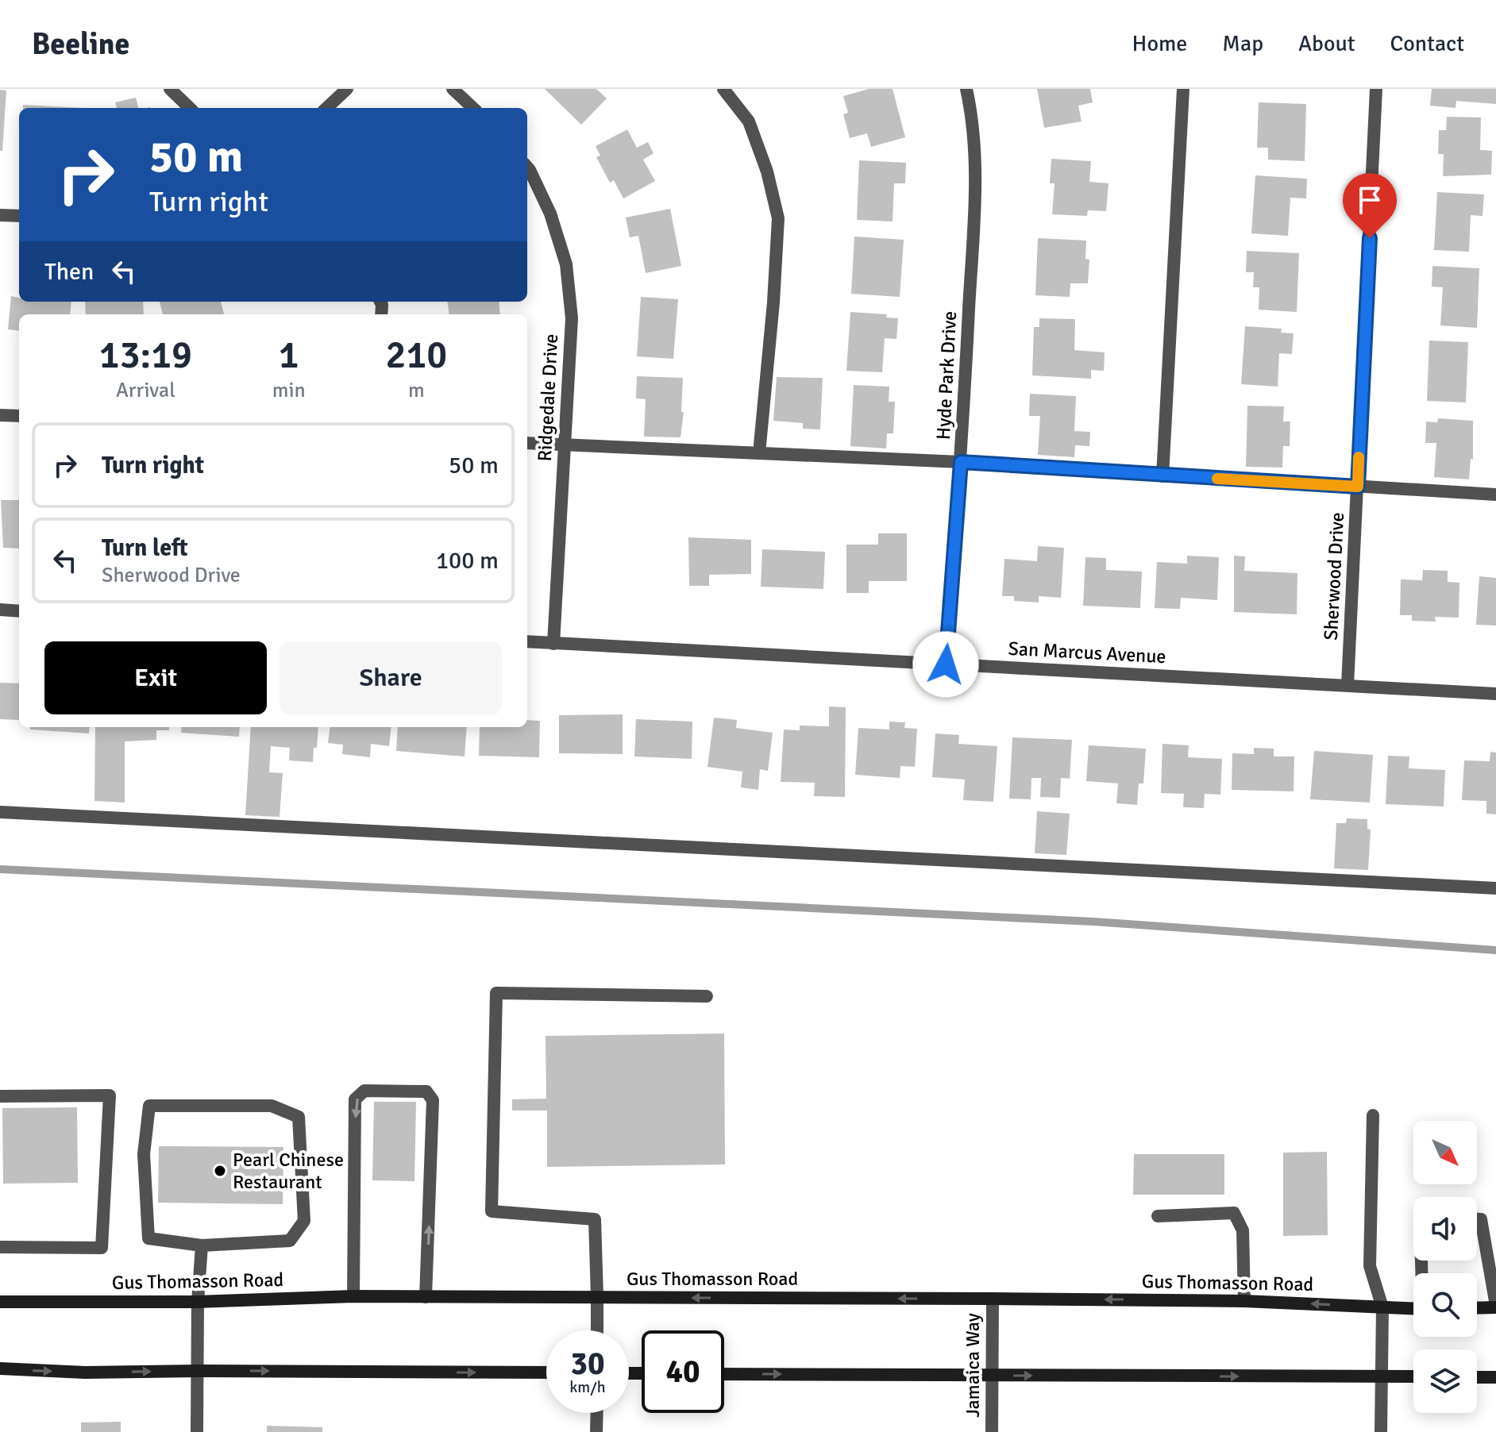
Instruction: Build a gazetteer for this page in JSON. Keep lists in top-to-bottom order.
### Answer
{
  "streets": {
    "main road": ["Gus Thomasson Road"],
    "street": [
      "Hyde Park Drive",
      "Ridgedale Drive",
      "Sherwood Drive",
      "San Marcus Avenue",
      "Jamaica Way"
    ]
  },
  "crossings": [
    ["Hyde Park Drive", "San Marcus Avenue"],
    ["Ridgedale Drive", "San Marcus Avenue"],
    ["Sherwood Drive", "San Marcus Avenue"],
    ["Gus Thomasson Road", "Jamaica Way"]
  ],
  "places": ["Pearl Chinese Restaurant"],
  "north": "bottom right",
  "page": {
    "header": "Beeline",
    "nav": [
      "Home",
      "Map",
      "About",
      "Contact"
    ],
    "turn": ["50 m", "Turn right"],
    "then": "Then",
    "eta": [
      "13:19",
      "Arrival",
      "1",
      "min",
      "210",
      "m"
    ],
    "list": [
      {
        "name": "Turn right",
        "value": "50 m"
      },
      {
        "name": "Turn left",
        "note": "Sherwood Drive",
        "value": "100 m"
      }
    ],
    "buttons": ["Exit", "Share"],
    "speed": "30 km/h",
    "limit": "40"
  }
}
